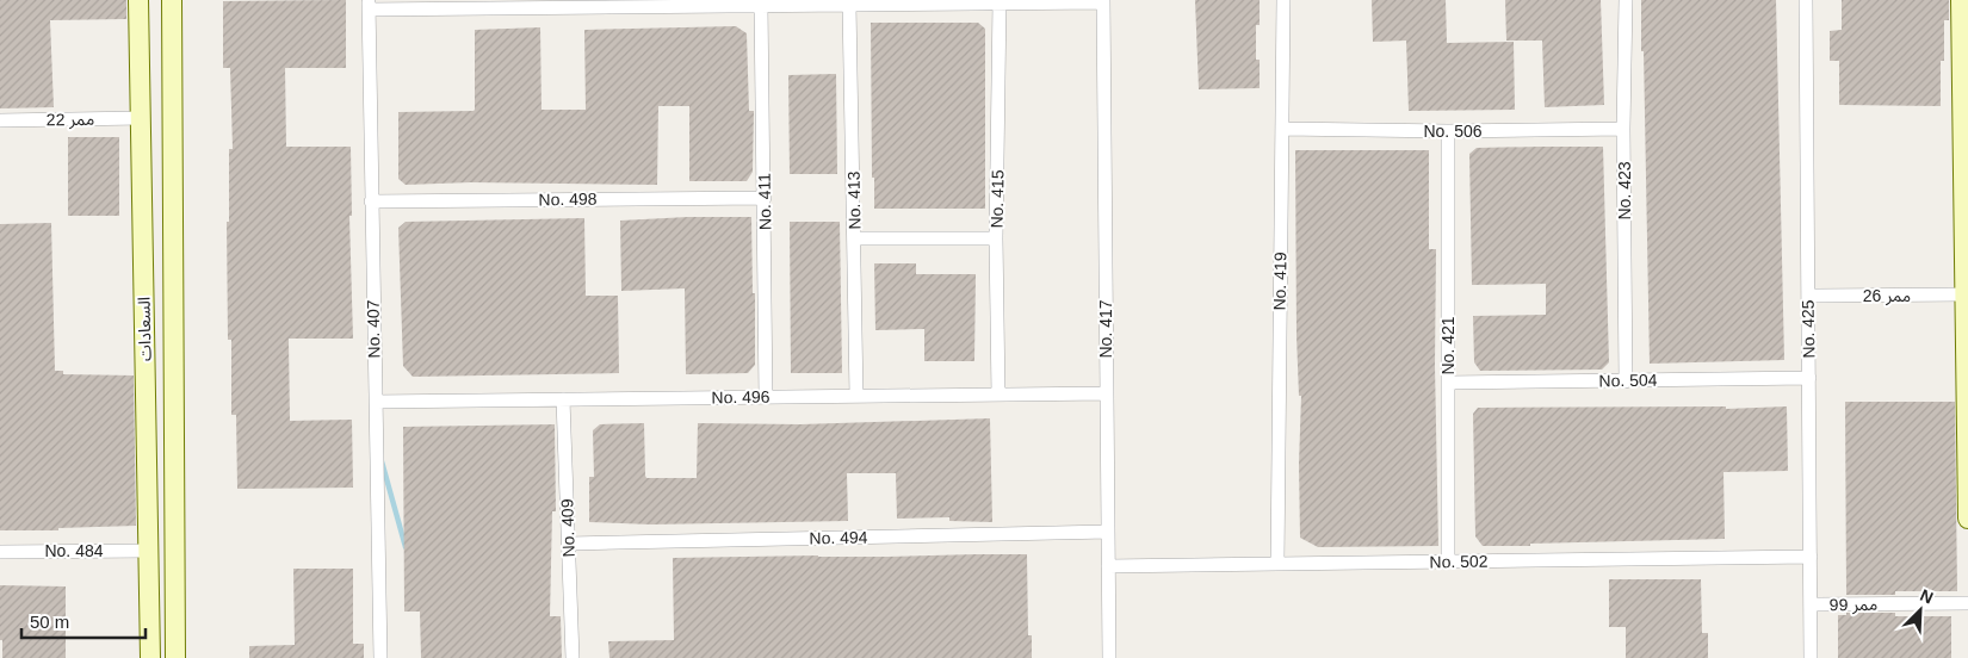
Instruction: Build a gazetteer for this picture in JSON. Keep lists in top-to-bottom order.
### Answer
{
  "streets": {
    "street": [
      "ممر 22",
      "No. 506",
      "No. 423",
      "No. 498",
      "No. 415",
      "No. 413",
      "No. 411",
      "No. 419",
      "ممر 26",
      "السعادات",
      "No. 407",
      "No. 417",
      "No. 425",
      "No. 421",
      "No. 504",
      "No. 496",
      "No. 409",
      "No. 494",
      "No. 484",
      "No. 502",
      "ممر 99"
    ]
  },
  "crossings": [
    ["ممر 22", "السعادات"],
    ["No. 506", "No. 423"],
    ["No. 506", "No. 419"],
    ["No. 506", "No. 421"],
    ["No. 423", "No. 504"],
    ["No. 498", "No. 411"],
    ["No. 498", "No. 407"],
    ["No. 415", "No. 496"],
    ["No. 413", "No. 496"],
    ["No. 411", "No. 496"],
    ["No. 419", "No. 502"],
    ["ممر 26", "No. 425"],
    ["السعادات", "No. 484"],
    ["No. 407", "No. 496"],
    ["No. 417", "No. 496"],
    ["No. 417", "No. 494"],
    ["No. 417", "No. 502"],
    ["No. 425", "No. 504"],
    ["No. 425", "No. 502"],
    ["No. 425", "ممر 99"],
    ["No. 421", "No. 504"],
    ["No. 421", "No. 502"],
    ["No. 496", "No. 409"],
    ["No. 409", "No. 494"]
  ],
  "scale_bar": "50 m",
  "north": "top right"
}
